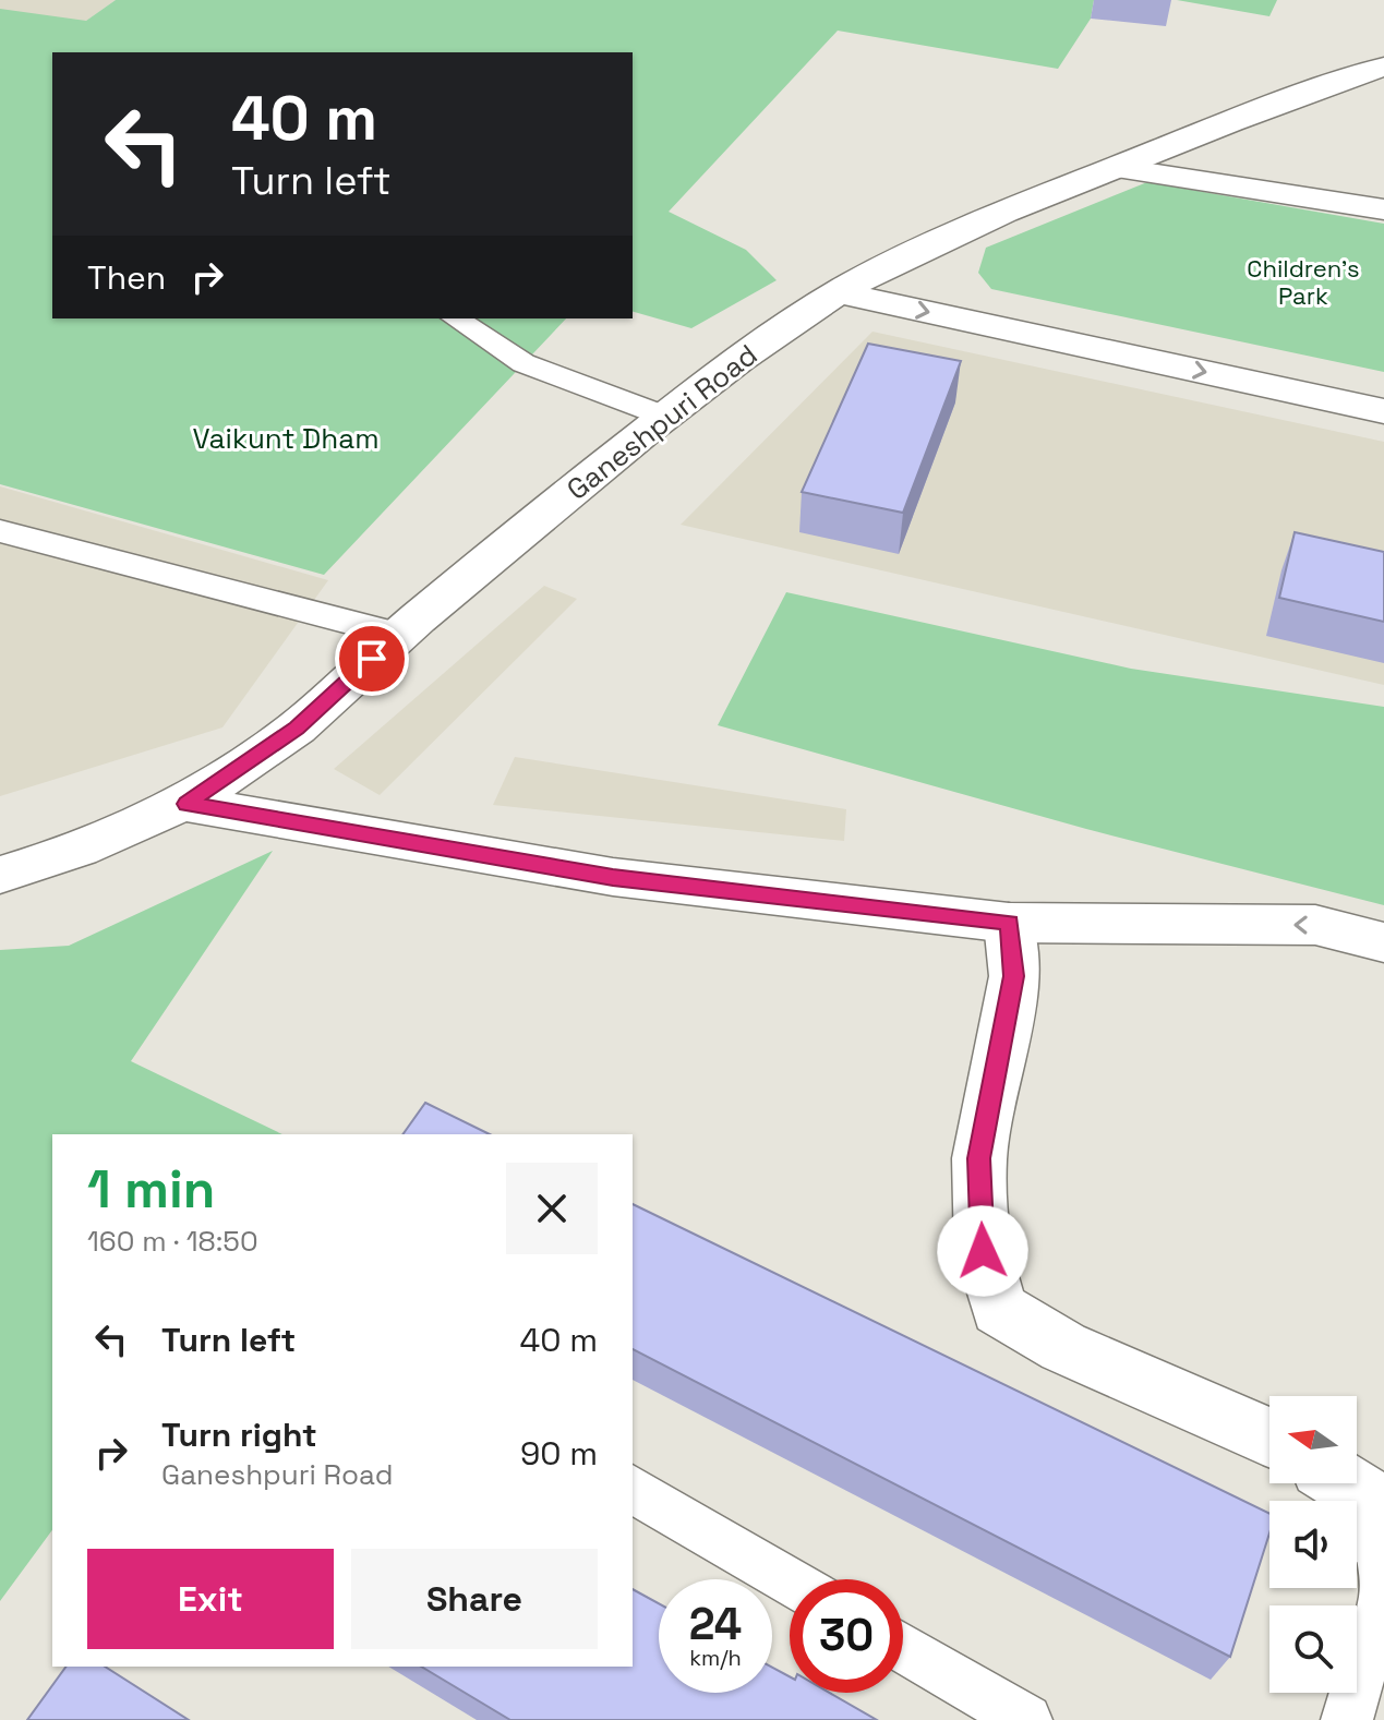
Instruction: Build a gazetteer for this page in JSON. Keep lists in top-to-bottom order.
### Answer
{
  "streets": {
    "street": ["Ganeshpuri Road"]
  },
  "parks": ["Children's Park", "Vaikunt Dham"],
  "north": "left",
  "page": {
    "turn": ["40 m", "Turn left"],
    "then": "Then",
    "heading": ["1 min", "160 m · 18:50"],
    "list": [
      {
        "name": "Turn left",
        "value": "40 m"
      },
      {
        "name": "Turn right",
        "note": "Ganeshpuri Road",
        "value": "90 m"
      }
    ],
    "buttons": ["Exit", "Share"],
    "speed": "24 km/h",
    "limit": "30"
  }
}
